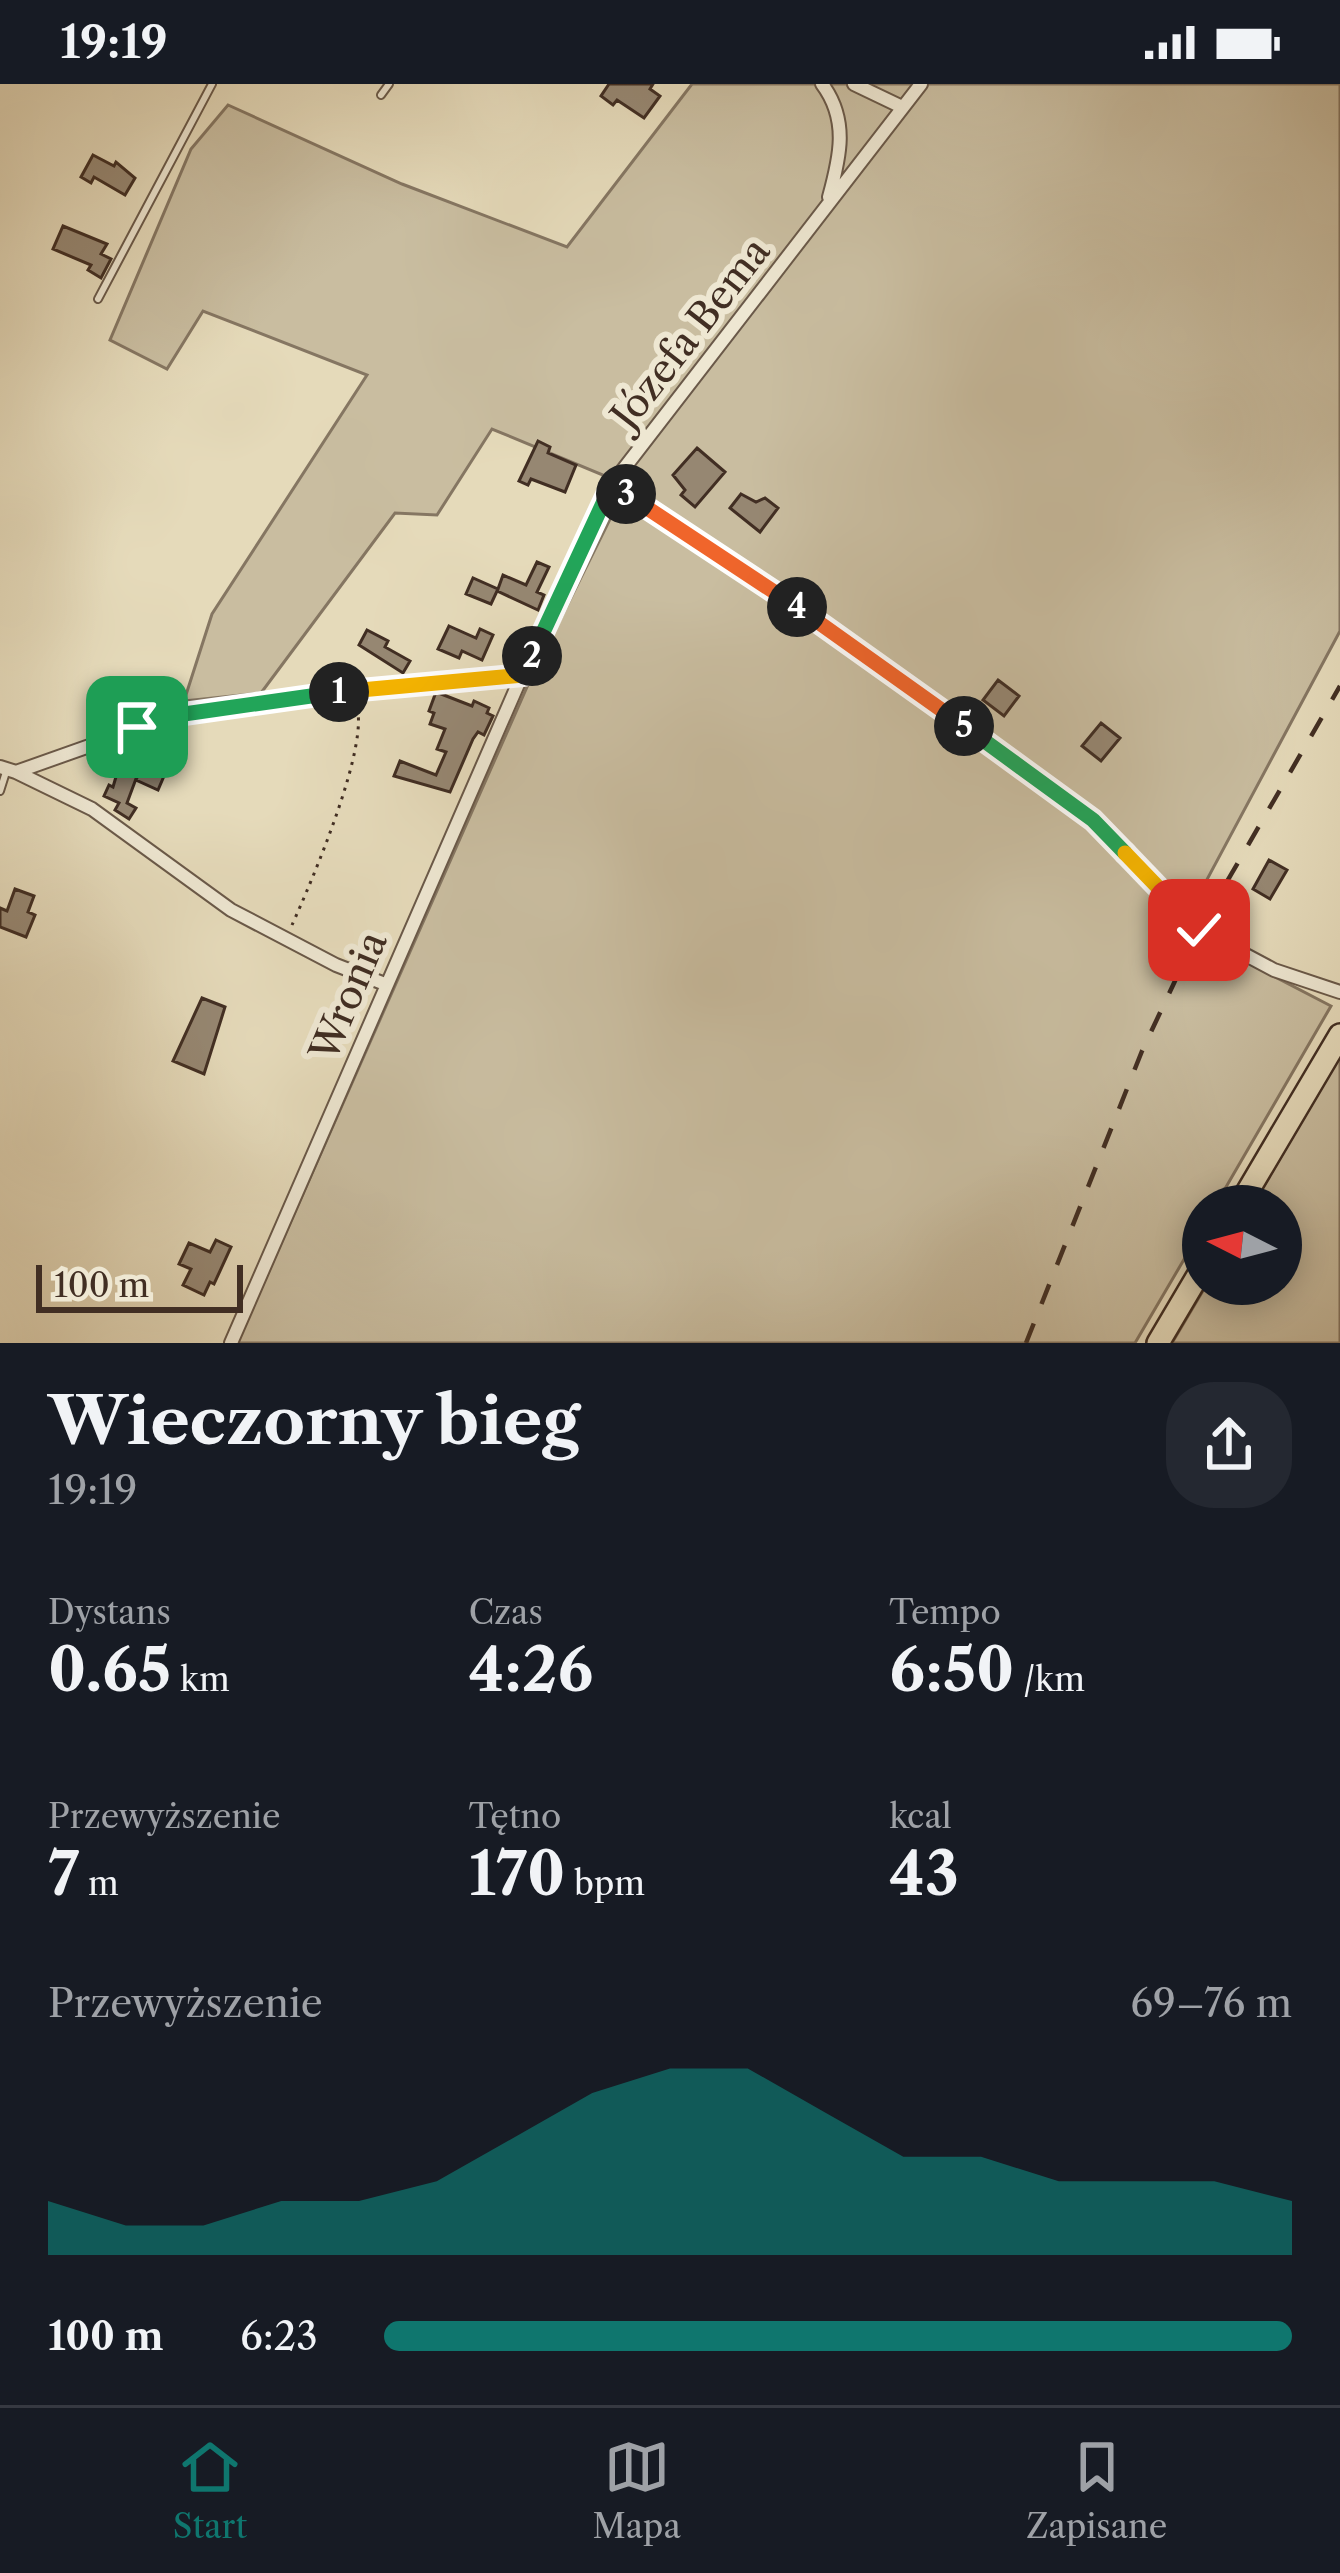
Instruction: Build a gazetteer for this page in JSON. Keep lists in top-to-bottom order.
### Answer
{
  "streets": {
    "street": ["Józefa Bema", "Wronia"]
  },
  "crossings": [
    ["Józefa Bema", "Wronia"]
  ],
  "scale_bar": "100 m",
  "north": "left",
  "page": {
    "status": "19:19",
    "pins": [
      "3",
      "4",
      "2",
      "1",
      "5"
    ],
    "scale": "100 m",
    "heading": ["Wieczorny bieg", "19:19"],
    "stats": [
      ["Dystans", "0.65 km"],
      ["Czas", "4:26"],
      ["Tempo", "6:50 /km"],
      ["Przewyższenie", "7 m"],
      ["Tętno", "170 bpm"],
      ["kcal", "43"]
    ],
    "chart": ["Przewyższenie", "69–76 m"],
    "list": [
      {
        "name": "100 m",
        "note": "6:23"
      }
    ],
    "tabs": ["Start", "Mapa", "Zapisane"]
  }
}
